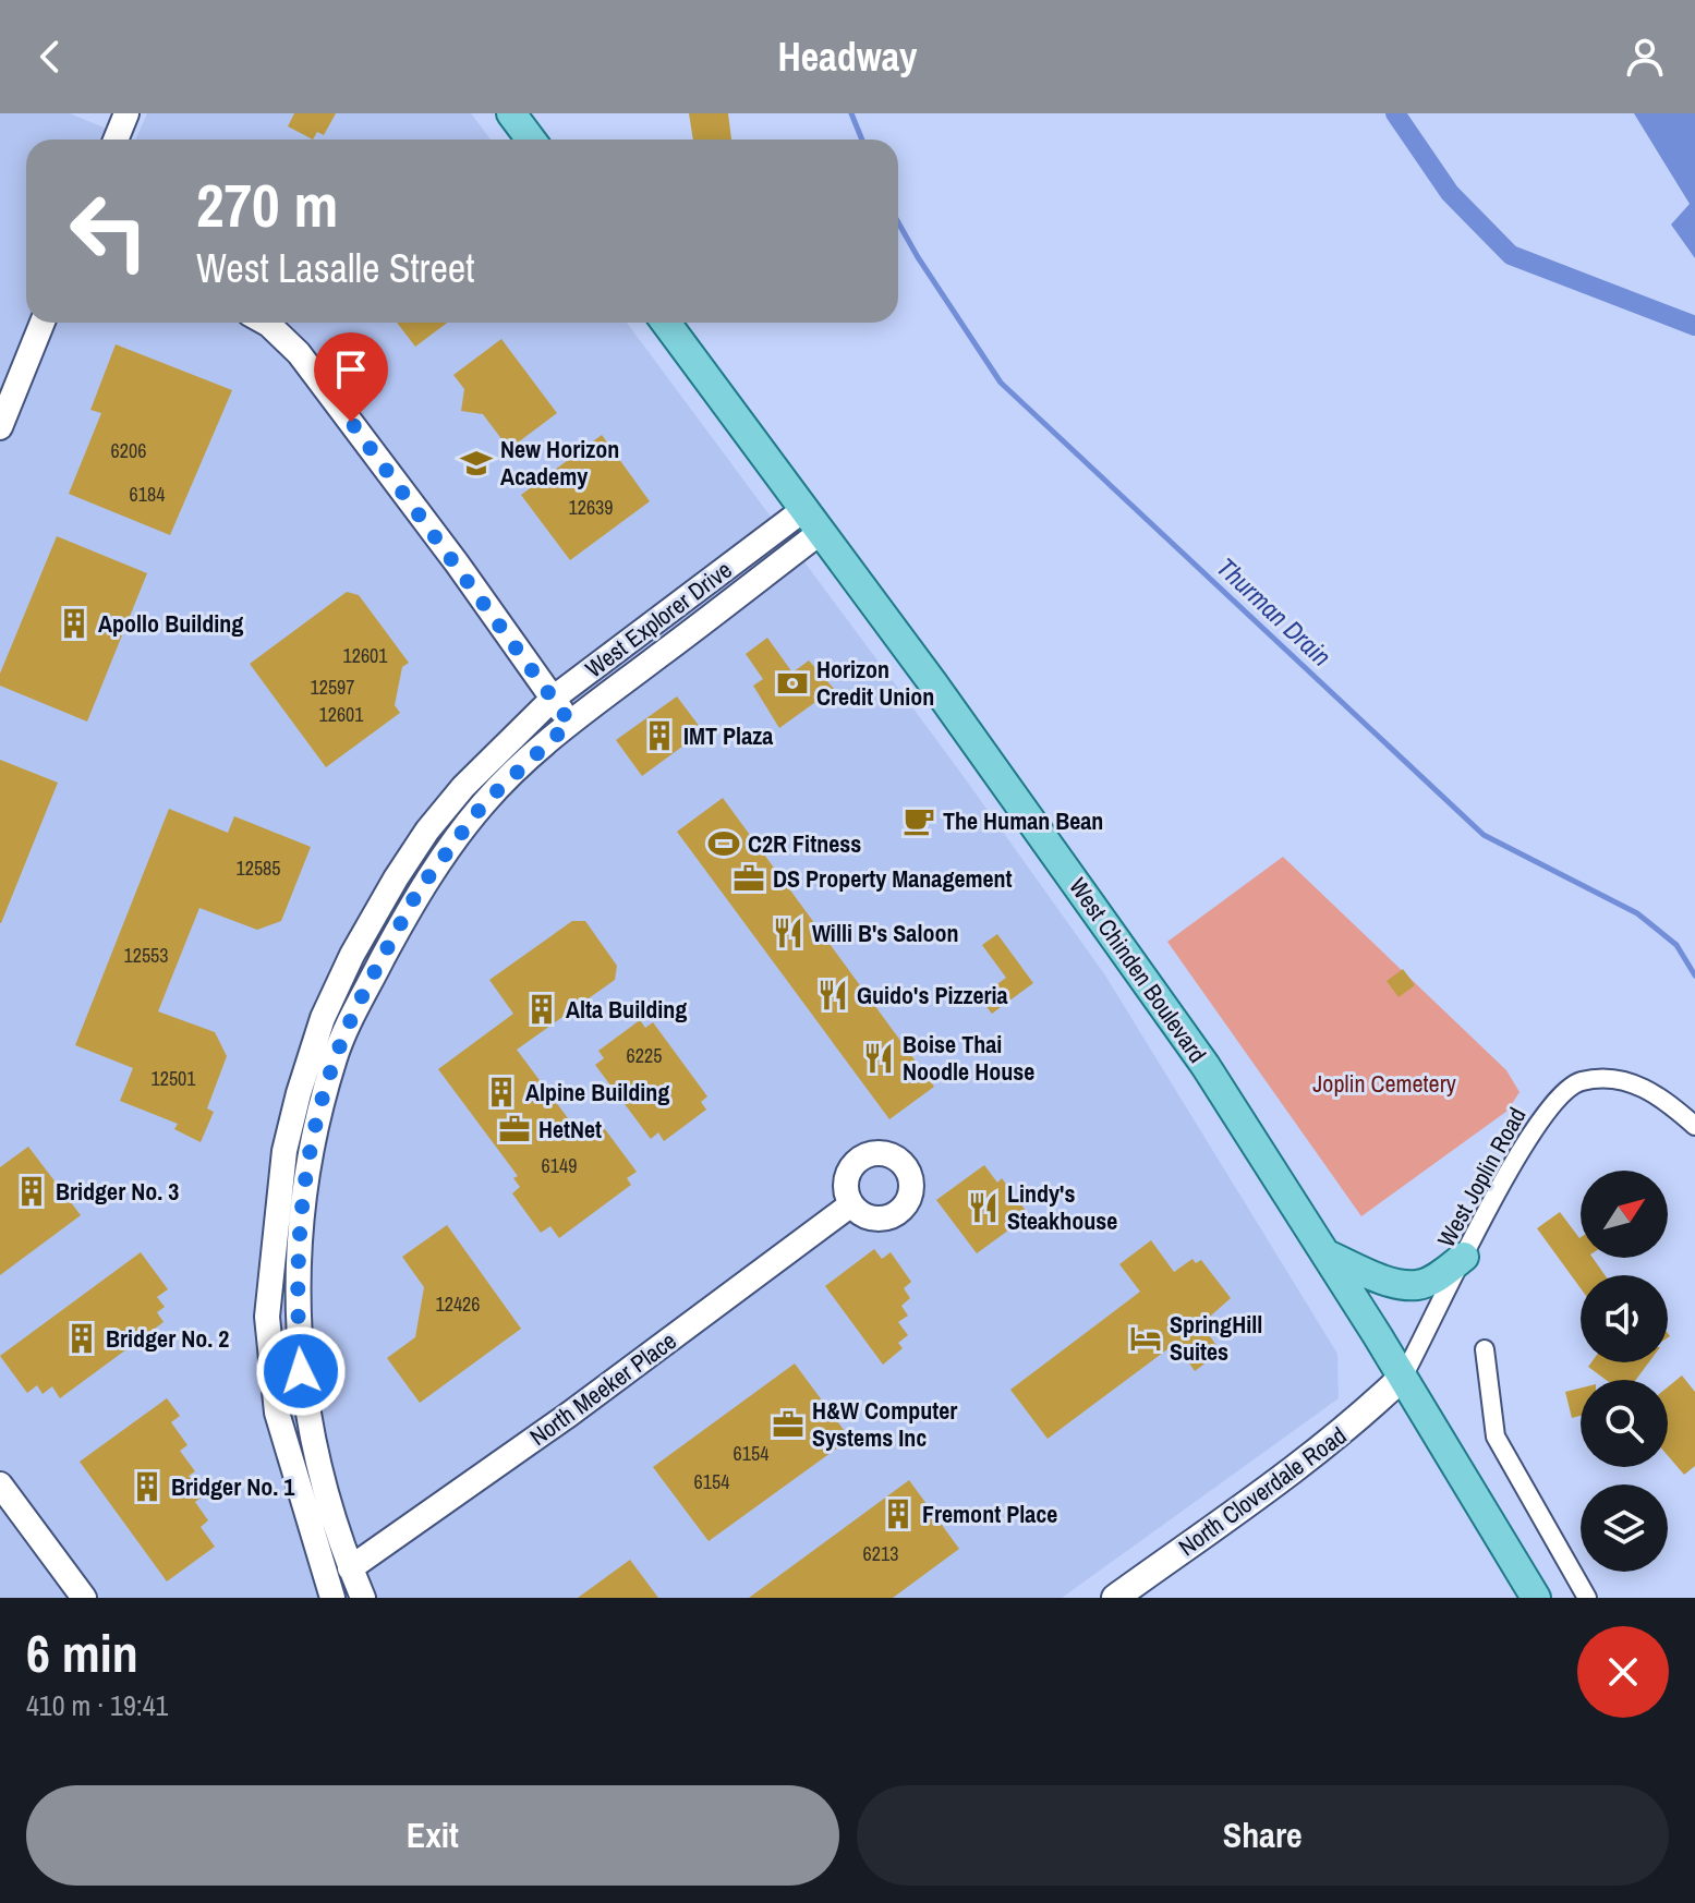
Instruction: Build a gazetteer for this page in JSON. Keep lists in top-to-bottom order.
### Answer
{
  "streets": {
    "main road": ["West Chinden Boulevard", "North Cloverdale Road"],
    "street": ["West Explorer Drive", "West Joplin Road", "North Meeker Place"]
  },
  "crossings": [
    ["West Explorer Drive", "West Chinden Boulevard"],
    ["West Explorer Drive", "North Meeker Place"],
    ["West Chinden Boulevard", "West Joplin Road"],
    ["West Chinden Boulevard", "North Cloverdale Road"],
    ["West Joplin Road", "North Cloverdale Road"]
  ],
  "water": ["Thurman Drain"],
  "parks": ["Joplin Cemetery"],
  "places": {
    "school or university": ["New Horizon Academy"],
    "building": [
      "Apollo Building",
      "IMT Plaza",
      "Alta Building",
      "Alpine Building",
      "Bridger No. 3",
      "Bridger No. 2",
      "Bridger No. 1",
      "Fremont Place"
    ],
    "bank": ["Horizon Credit Union"],
    "cafe": ["The Human Bean"],
    "sports": ["C2R Fitness"],
    "office": ["DS Property Management", "HetNet", "H&W Computer Systems Inc"],
    "restaurant": [
      "Willi B's Saloon",
      "Guido's Pizzeria",
      "Boise Thai Noodle House",
      "Lindy's Steakhouse"
    ],
    "hotel": ["SpringHill Suites"]
  },
  "house_numbers": [
    "6206",
    "6184",
    "12639",
    "12601",
    "12597",
    "12601",
    "12585",
    "12553",
    "6225",
    "12501",
    "6149",
    "12426",
    "6154",
    "6154",
    "6213"
  ],
  "north": "top right",
  "page": {
    "header": "Headway",
    "turn": ["270 m", "West Lasalle Street"],
    "heading": ["6 min", "410 m · 19:41"],
    "buttons": ["Exit", "Share"]
  }
}
